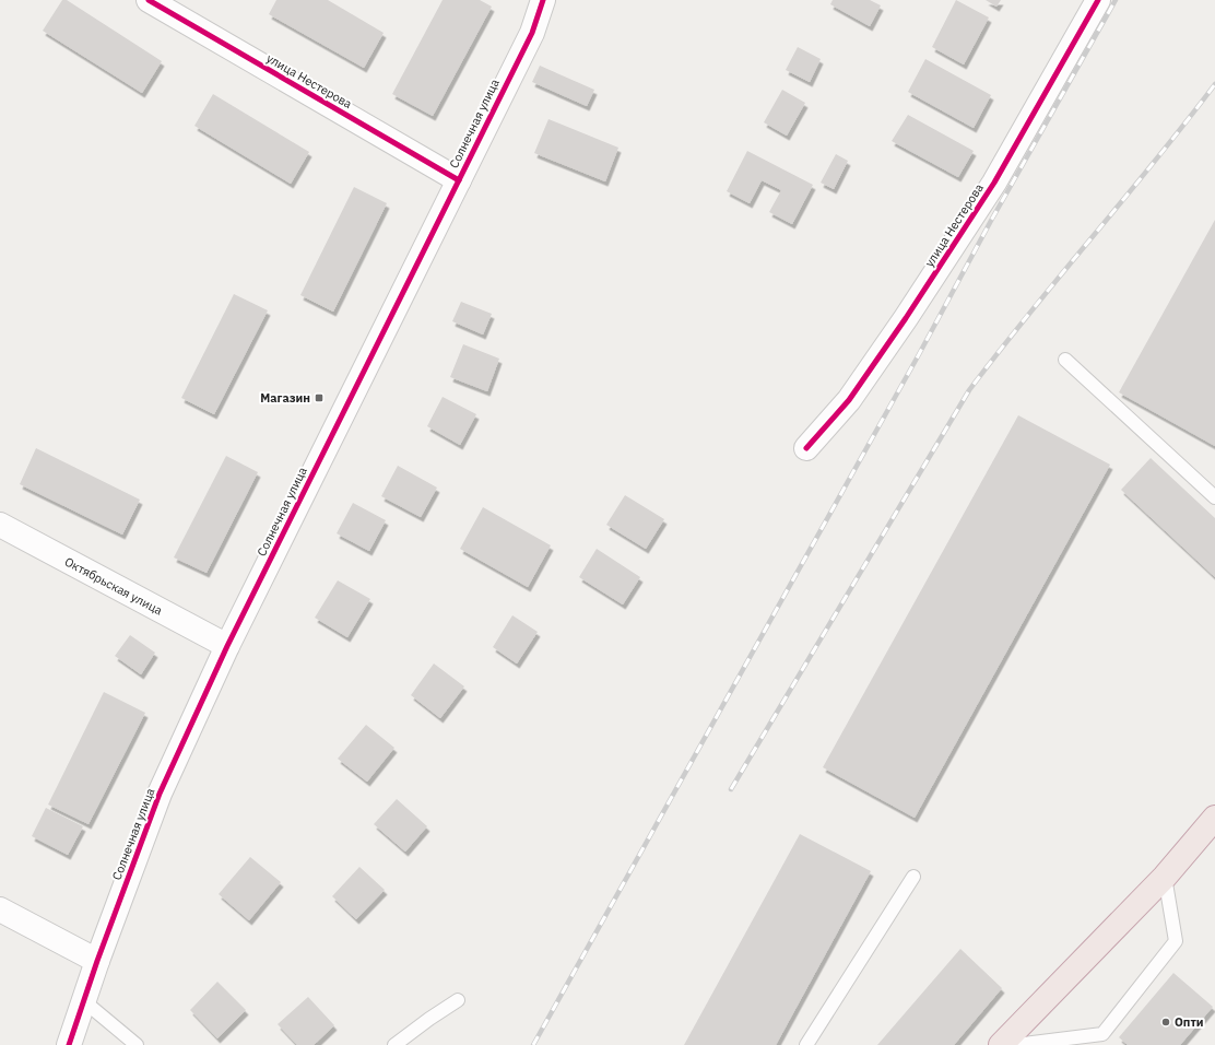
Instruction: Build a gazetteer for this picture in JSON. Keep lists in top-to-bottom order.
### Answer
{
  "streets": {
    "street": ["улица Нестерова", "Солнечная улица", "Октябрьская улица"]
  },
  "crossings": [
    ["улица Нестерова", "Солнечная улица"],
    ["Солнечная улица", "Октябрьская улица"]
  ],
  "places": {
    "transit": ["Магазин"],
    "other": ["Опти"]
  }
}
